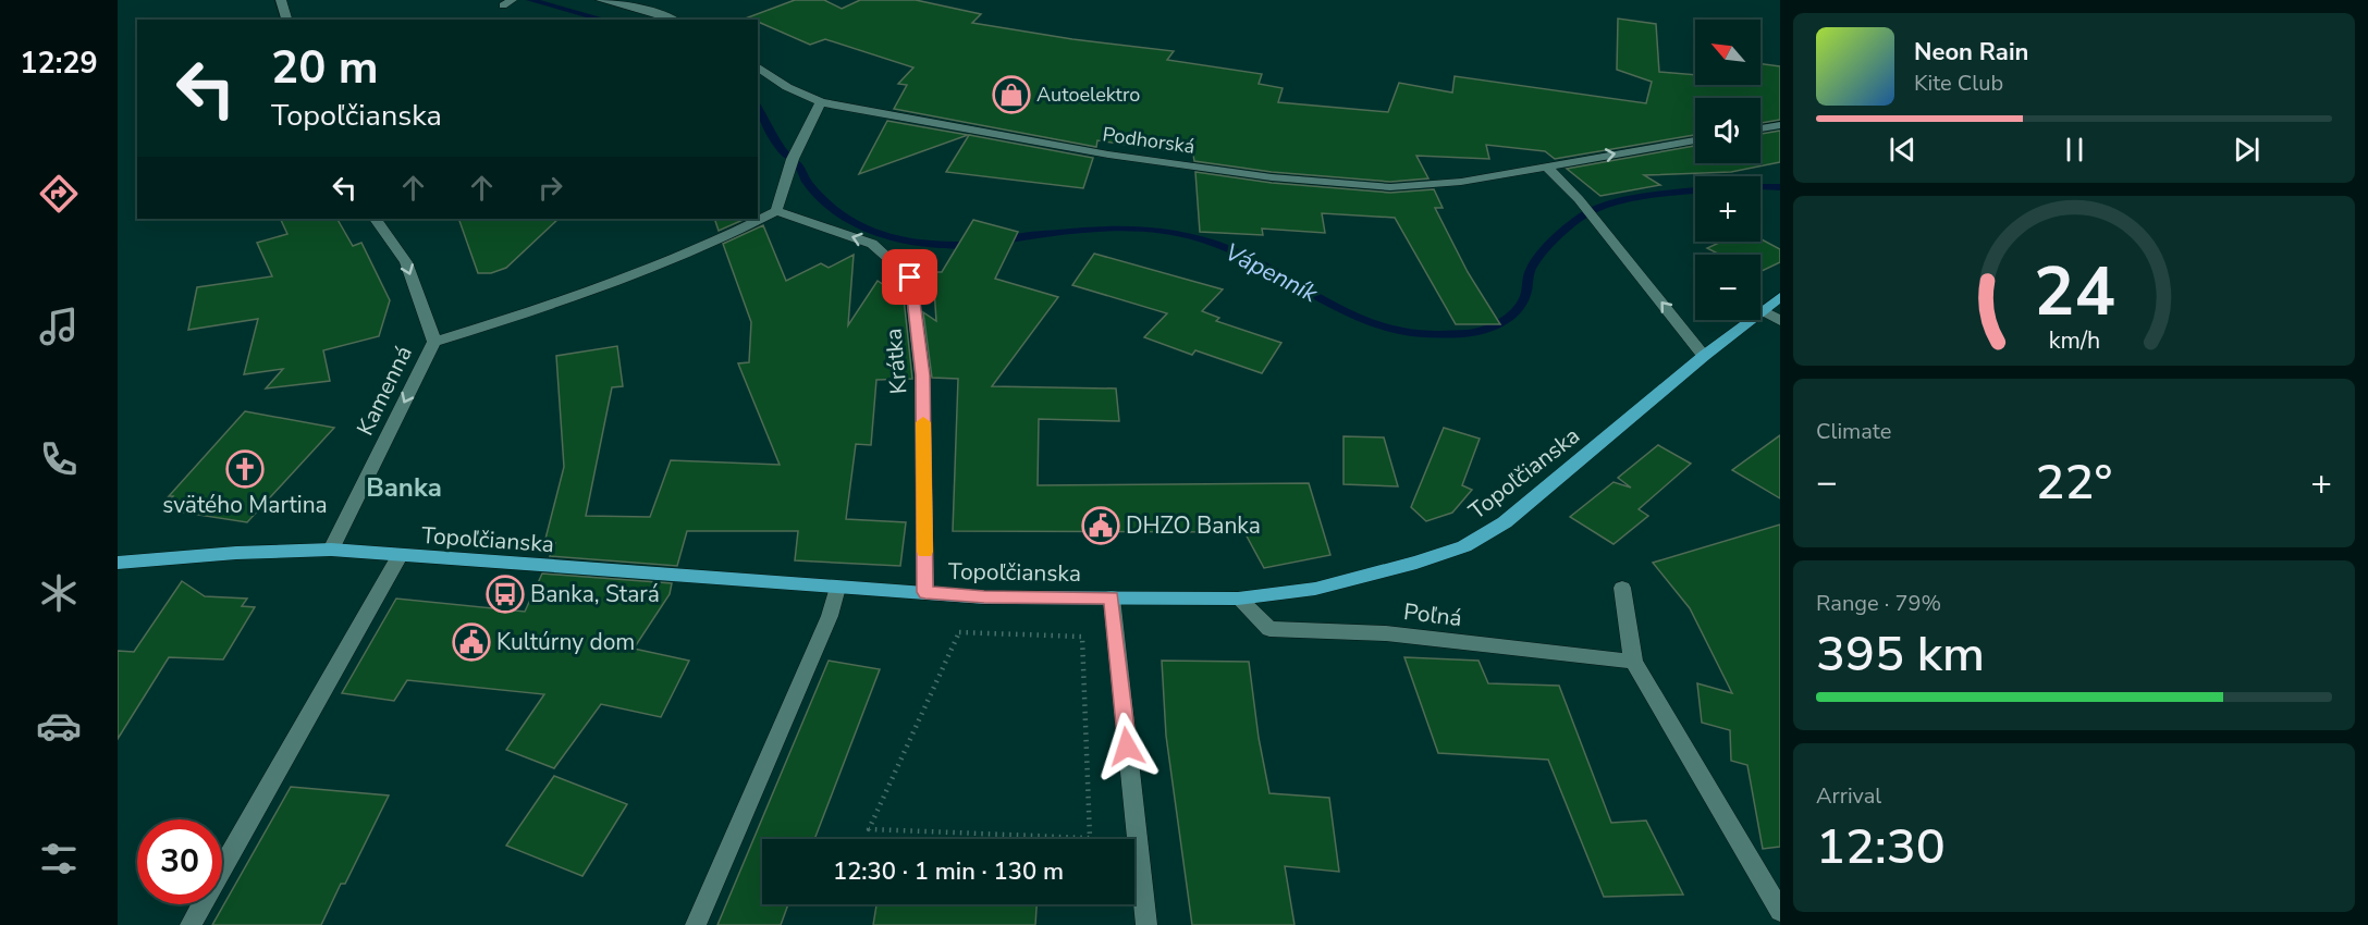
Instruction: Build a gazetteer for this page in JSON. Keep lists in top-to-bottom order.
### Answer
{
  "streets": {
    "main road": ["Topoľčianska"],
    "street": [
      "Podhorská",
      "Krátka",
      "Kamenná",
      "Poľná"
    ]
  },
  "crossings": [
    ["Krátka", "Topoľčianska"],
    ["Kamenná", "Topoľčianska"],
    ["Topoľčianska", "Poľná"]
  ],
  "one_way": ["Krátka", "Kamenná"],
  "districts": ["Banka"],
  "water": ["Vápenník"],
  "places": {
    "shop": ["Autoelektro"],
    "church": ["svätého Martina"],
    "public building": ["DHZO Banka", "Kultúrny dom"],
    "bus stop": ["Banka, Stará"]
  },
  "north": "top left",
  "page": {
    "tabs": "12:29",
    "map_buttons": ["+", "−"],
    "turn": ["20 m", "Topoľčianska"],
    "song": ["Neon Rain", "Kite Club"],
    "tile": [
      "Climate",
      ["Range · 79%", "395 km"],
      ["Arrival", "12:30"]
    ],
    "heat": ["−", "22°", "+"],
    "limit": "30",
    "trip": "12:30 · 1 min · 130 m",
    "gauge": ["24", "km/h"]
  }
}
